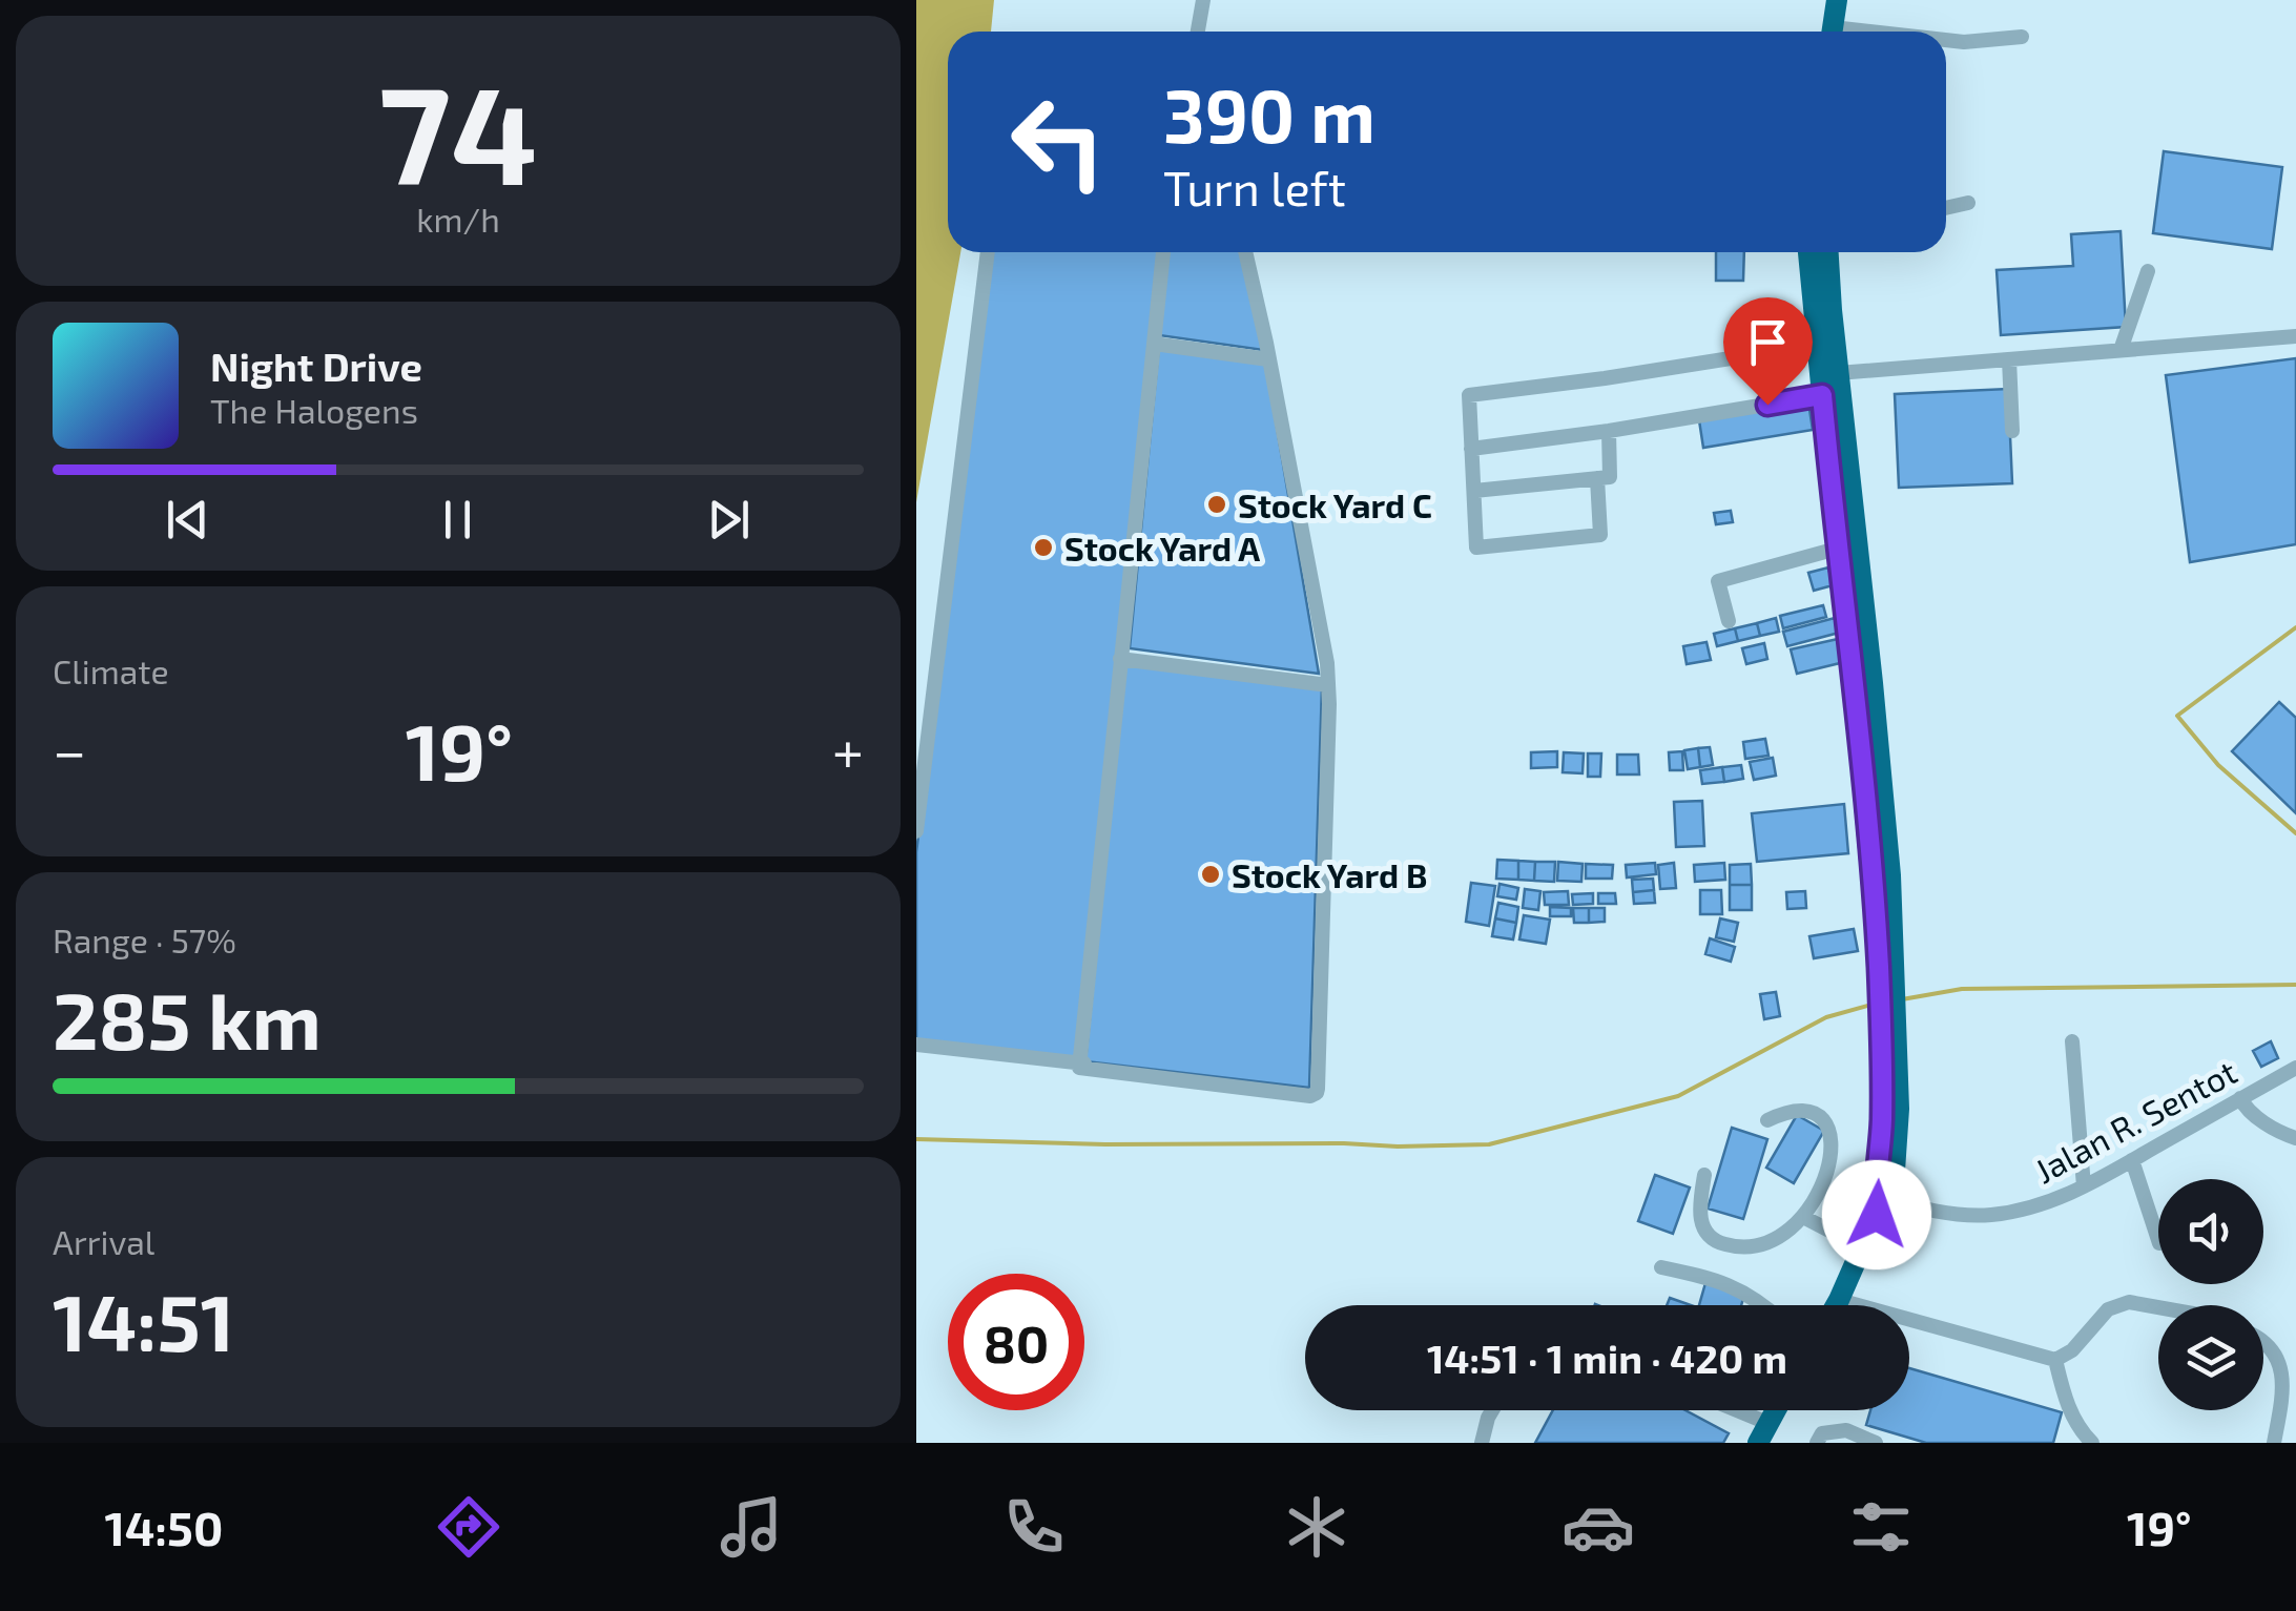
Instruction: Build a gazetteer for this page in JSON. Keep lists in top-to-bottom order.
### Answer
{
  "streets": {
    "street": ["Jalan R. Sentot"]
  },
  "places": ["Stock Yard C", "Stock Yard A", "Stock Yard B"],
  "page": {
    "tile": [
      ["74", "km/h"],
      "Climate",
      ["Range · 57%", "285 km"],
      ["Arrival", "14:51"]
    ],
    "turn": ["390 m", "Turn left"],
    "song": ["Night Drive", "The Halogens"],
    "heat": ["−", "19°", "+"],
    "limit": "80",
    "trip": "14:51 · 1 min · 420 m",
    "tabs": ["14:50", "19°"]
  }
}
